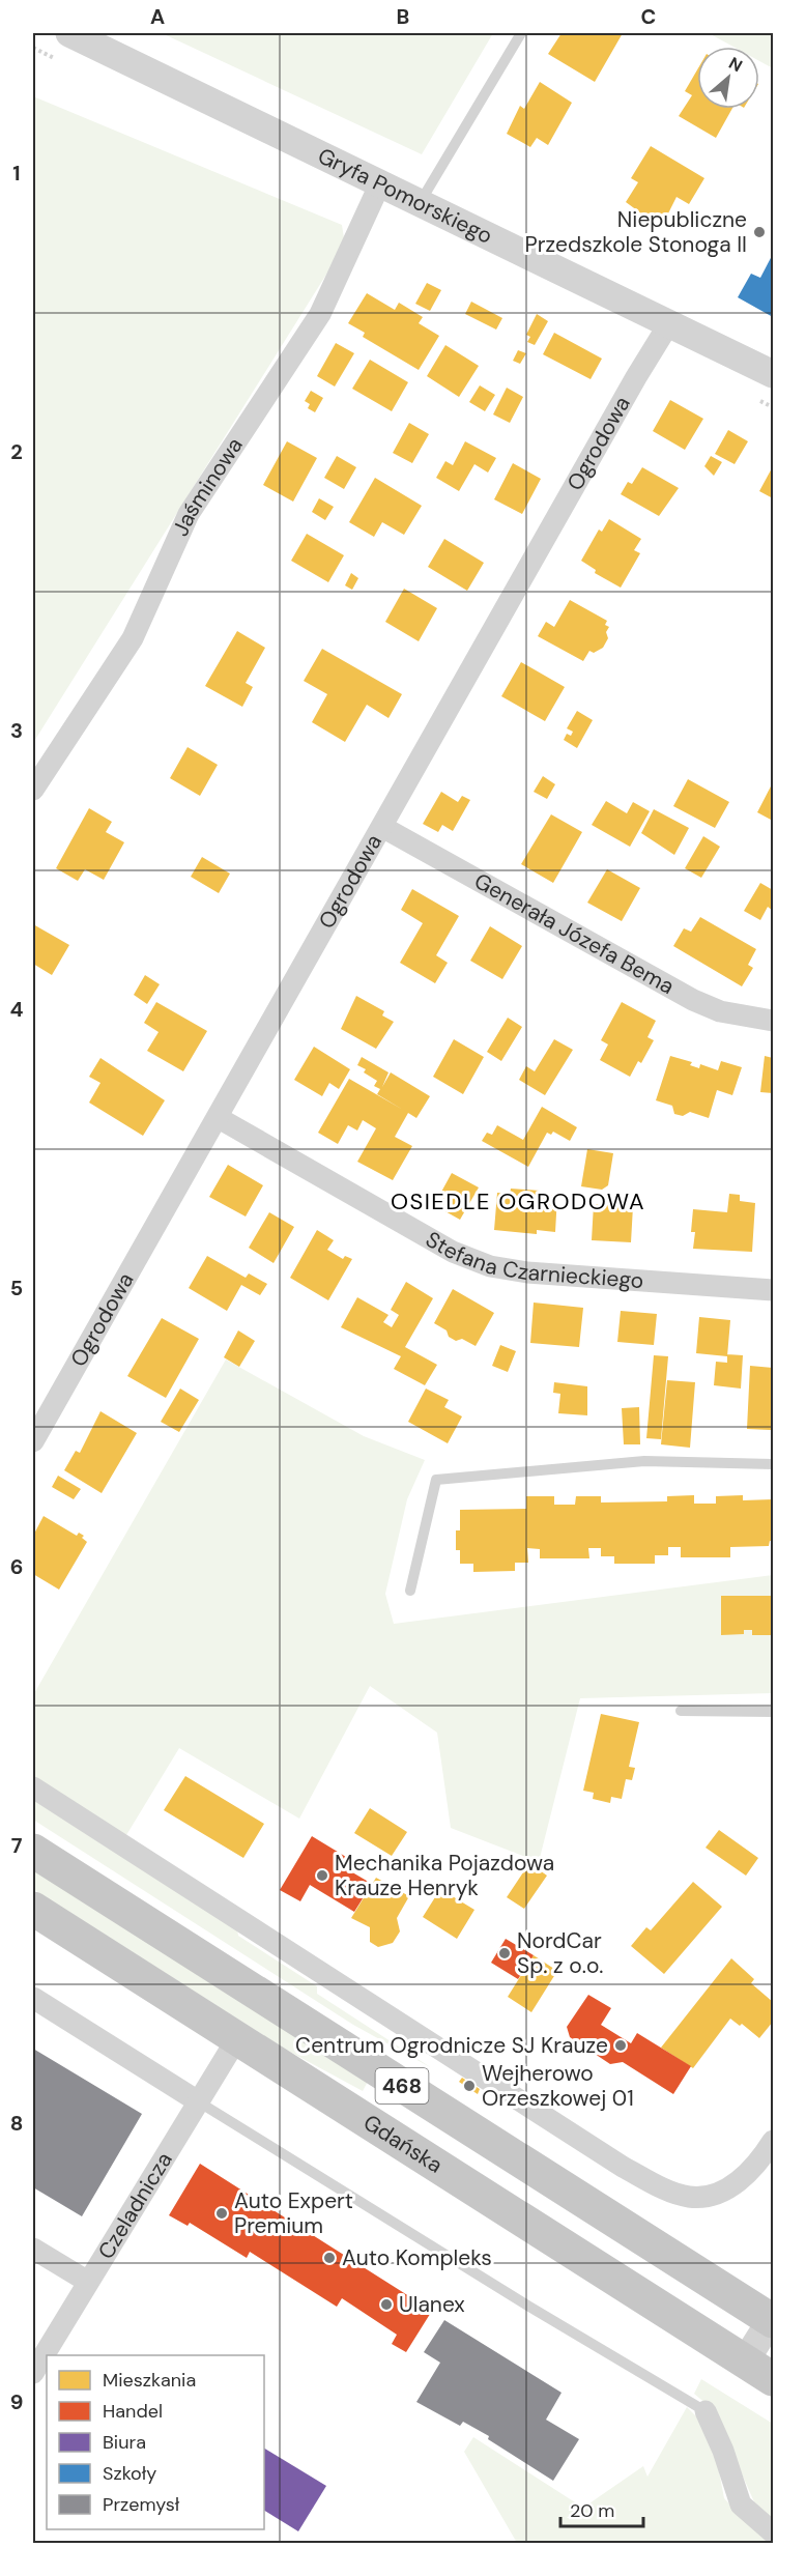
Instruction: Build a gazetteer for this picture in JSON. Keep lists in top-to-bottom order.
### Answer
{
  "streets": {
    "main road": ["468", "Gdańska"],
    "street": [
      "Gryfa Pomorskiego",
      "Ogrodowa",
      "Jaśminowa",
      "Generała Józefa Bema",
      "Stefana Czarnieckiego",
      "Czeladnicza"
    ]
  },
  "crossings": [
    ["Gryfa Pomorskiego", "Ogrodowa"],
    ["Gryfa Pomorskiego", "Jaśminowa"],
    ["Ogrodowa", "Generała Józefa Bema"],
    ["Ogrodowa", "Stefana Czarnieckiego"],
    ["Gdańska", "Czeladnicza"]
  ],
  "districts": ["OSIEDLE OGRODOWA"],
  "places": [
    "Niepubliczne Przedszkole Stonoga II",
    "Mechanika Pojazdowa Krauze Henryk",
    "NordCar Sp. z o.o.",
    "Centrum Ogrodnicze SJ Krauze",
    "Wejherowo Orzeszkowej 01",
    "Auto Expert Premium",
    "Auto Kompleks",
    "Ulanex"
  ],
  "legend": [
    "Mieszkania",
    "Handel",
    "Biura",
    "Szkoły",
    "Przemysł"
  ],
  "scale_bar": "20 m",
  "north": "top right",
  "grid": {
    "columns": ["A", "B", "C"],
    "rows": [
      "1",
      "2",
      "3",
      "4",
      "5",
      "6",
      "7",
      "8",
      "9"
    ]
  }
}
